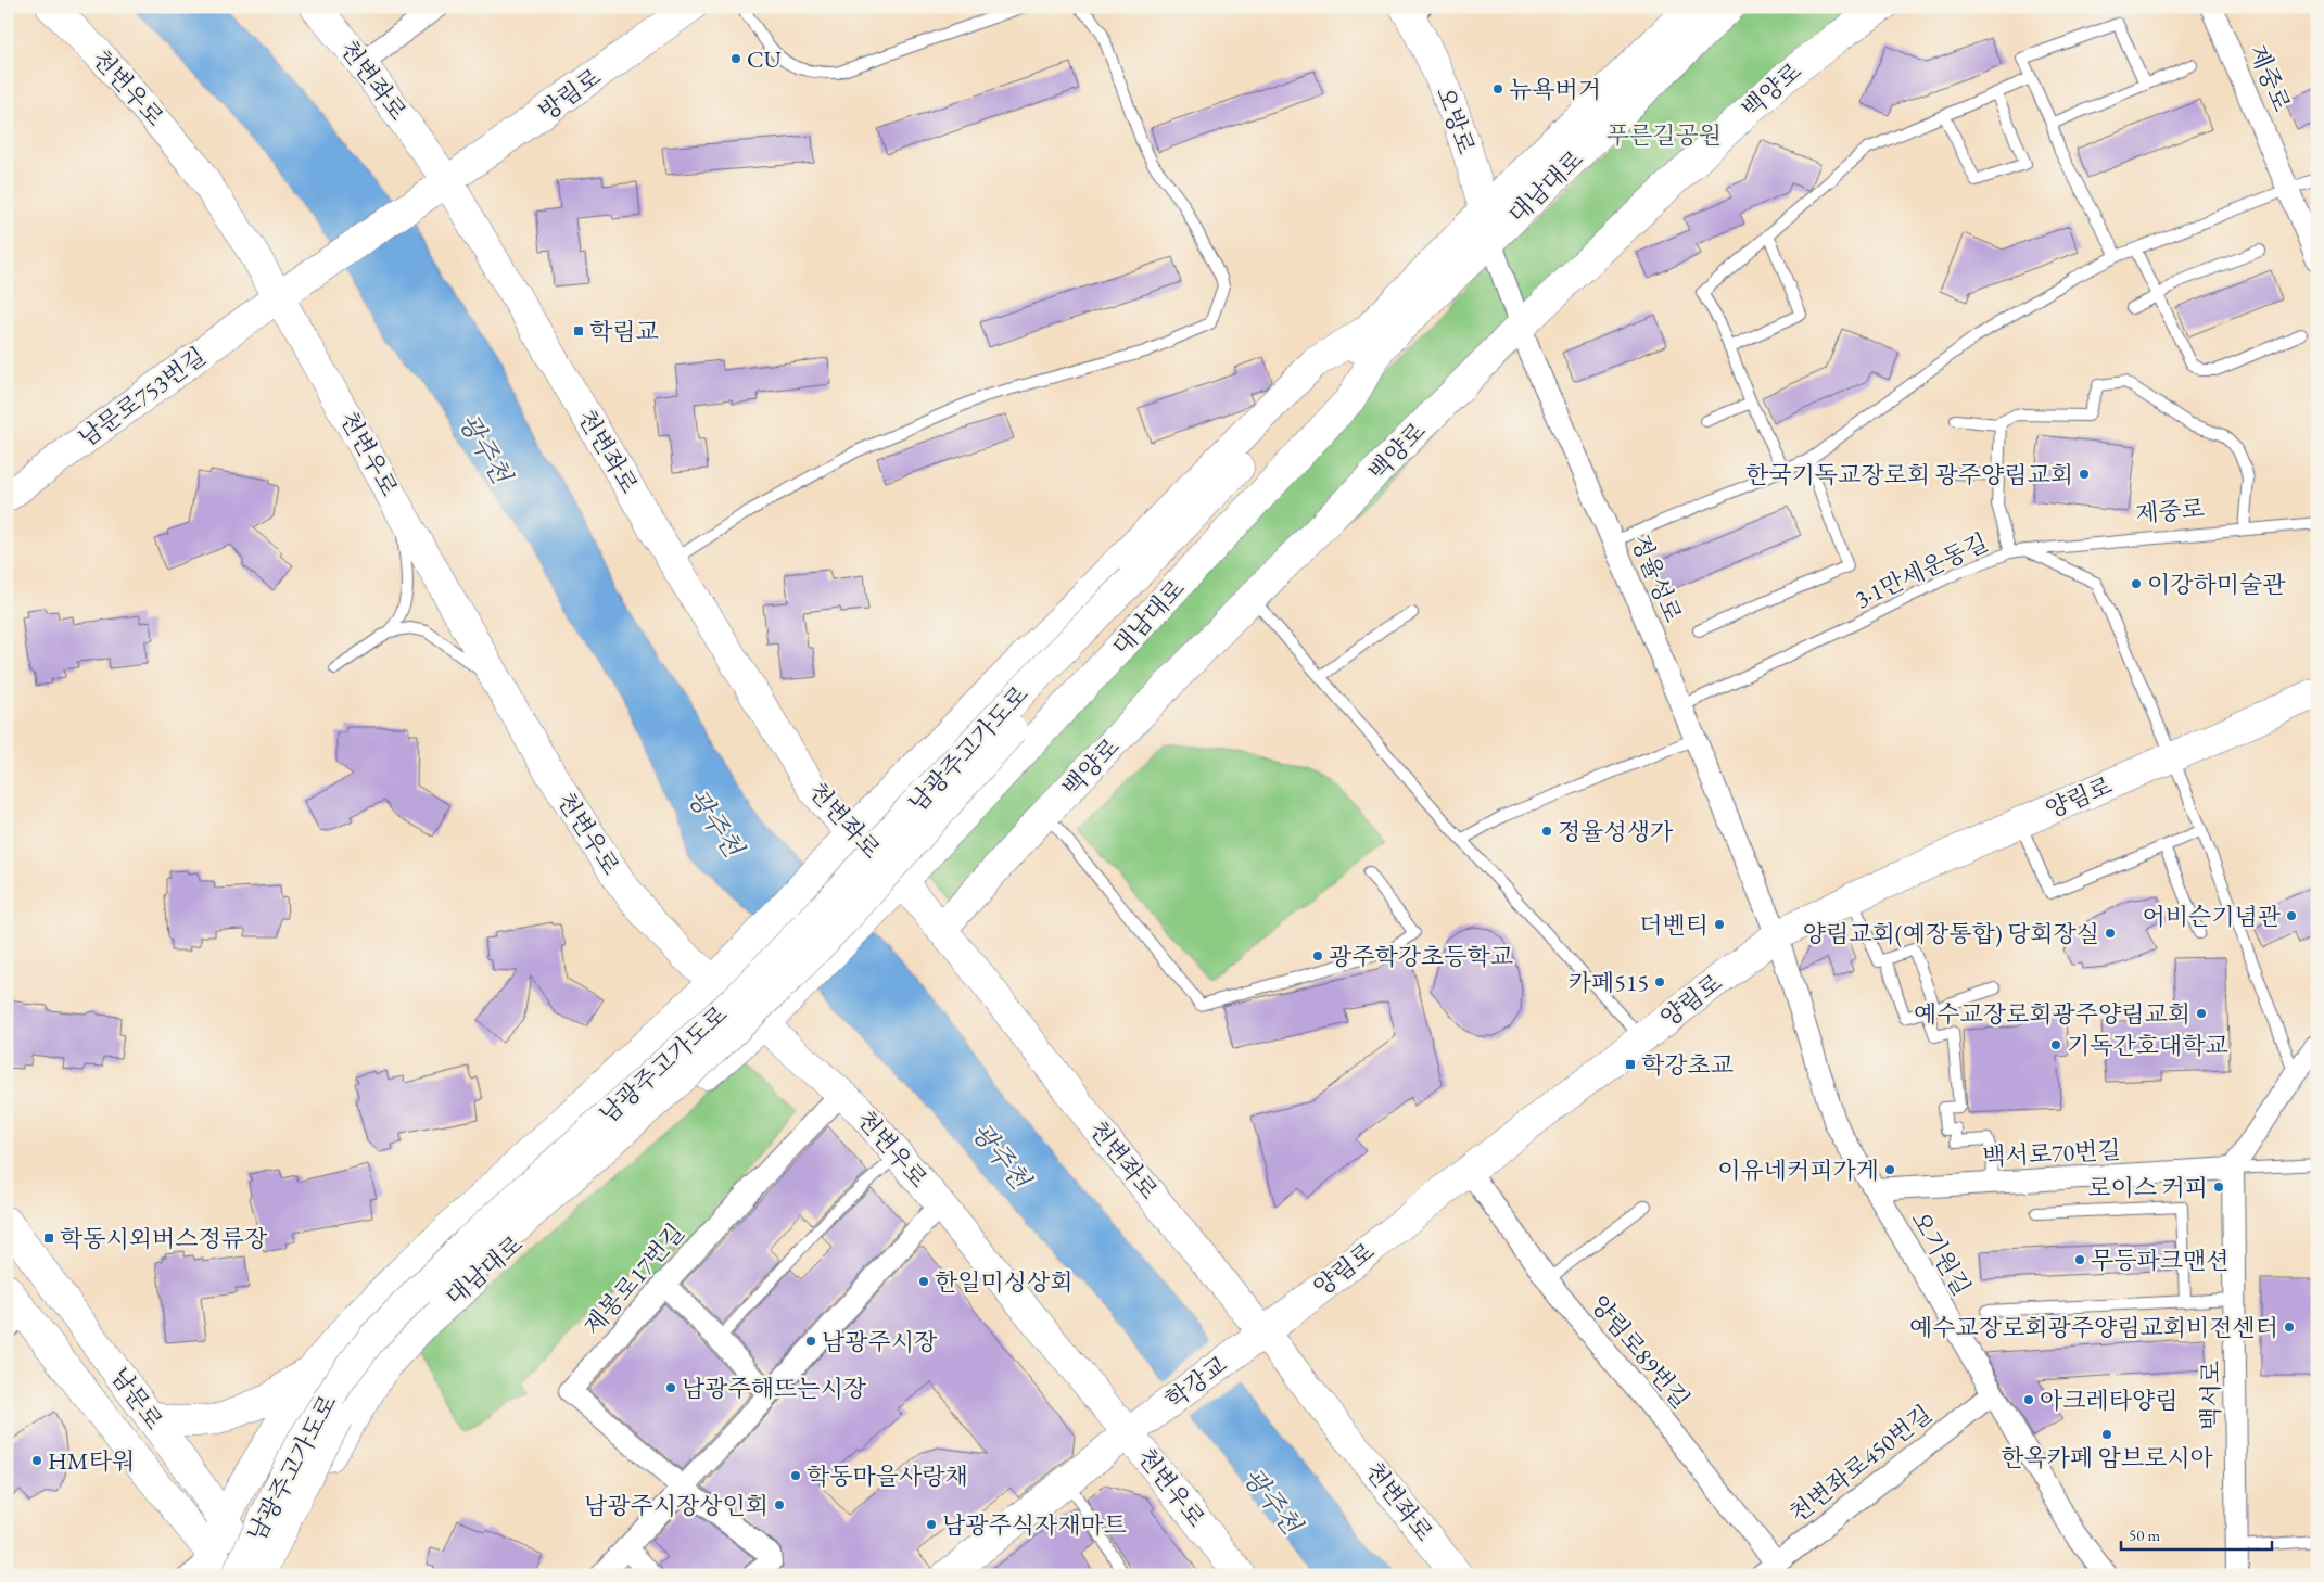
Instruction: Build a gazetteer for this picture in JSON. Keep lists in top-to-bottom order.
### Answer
{
  "streets": {
    "main road": [
      "천변좌로",
      "천변우로",
      "백양로",
      "방림로",
      "오방로",
      "대남대로",
      "남문로753번길",
      "남광주고가도로",
      "양림로",
      "학강교",
      "남문로"
    ],
    "street": [
      "제중로",
      "정율성로",
      "백서로70번길",
      "오기원길",
      "제봉로17번길",
      "양림로89번길",
      "백서로",
      "천변좌로450번길"
    ],
    "lane": ["3·1만세운동길"]
  },
  "crossings": [
    ["제중로", "3·1만세운동길"],
    ["천변좌로", "백양로"],
    ["천변좌로", "방림로"],
    ["천변좌로", "대남대로"],
    ["천변좌로", "양림로"],
    ["천변좌로", "학강교"],
    ["천변우로", "방림로"],
    ["천변우로", "대남대로"],
    ["천변우로", "남문로753번길"],
    ["천변우로", "제봉로17번길"],
    ["천변우로", "학강교"],
    ["백양로", "정율성로"],
    ["방림로", "남문로753번길"],
    ["오방로", "대남대로"],
    ["오방로", "정율성로"],
    ["대남대로", "정율성로"],
    ["대남대로", "남광주고가도로"],
    ["3·1만세운동길", "정율성로"],
    ["3·1만세운동길", "양림로"],
    ["정율성로", "양림로"],
    ["정율성로", "오기원길"],
    ["양림로", "오기원길"],
    ["양림로", "양림로89번길"],
    ["양림로", "학강교"],
    ["백서로70번길", "오기원길"],
    ["백서로70번길", "백서로"],
    ["오기원길", "천변좌로450번길"],
    ["양림로89번길", "천변좌로450번길"]
  ],
  "water": ["광주천"],
  "parks": ["푸른길공원"],
  "places": {
    "other": [
      "CU",
      "뉴욕버거",
      "한국기독교장로회 광주양림교회",
      "이강하미술관",
      "정율성생가",
      "어비슨기념관",
      "더벤티",
      "양림교회(예장통합) 당회장실",
      "광주학강초등학교",
      "카페515",
      "예수교장로회광주양림교회",
      "기독간호대학교",
      "이유네커피가게",
      "로이스 커피",
      "무등파크맨션",
      "한일미싱상회",
      "예수교장로회광주양림교회비전센터",
      "남광주시장",
      "남광주해뜨는시장",
      "아크레타양림",
      "한옥카페 암브로시아",
      "HM타워",
      "학동마을사랑채",
      "남광주시장상인회",
      "남광주식자재마트"
    ],
    "transit": ["학림교", "학강초교", "학동시외버스정류장"]
  },
  "scale_bar": "50 m"
}
